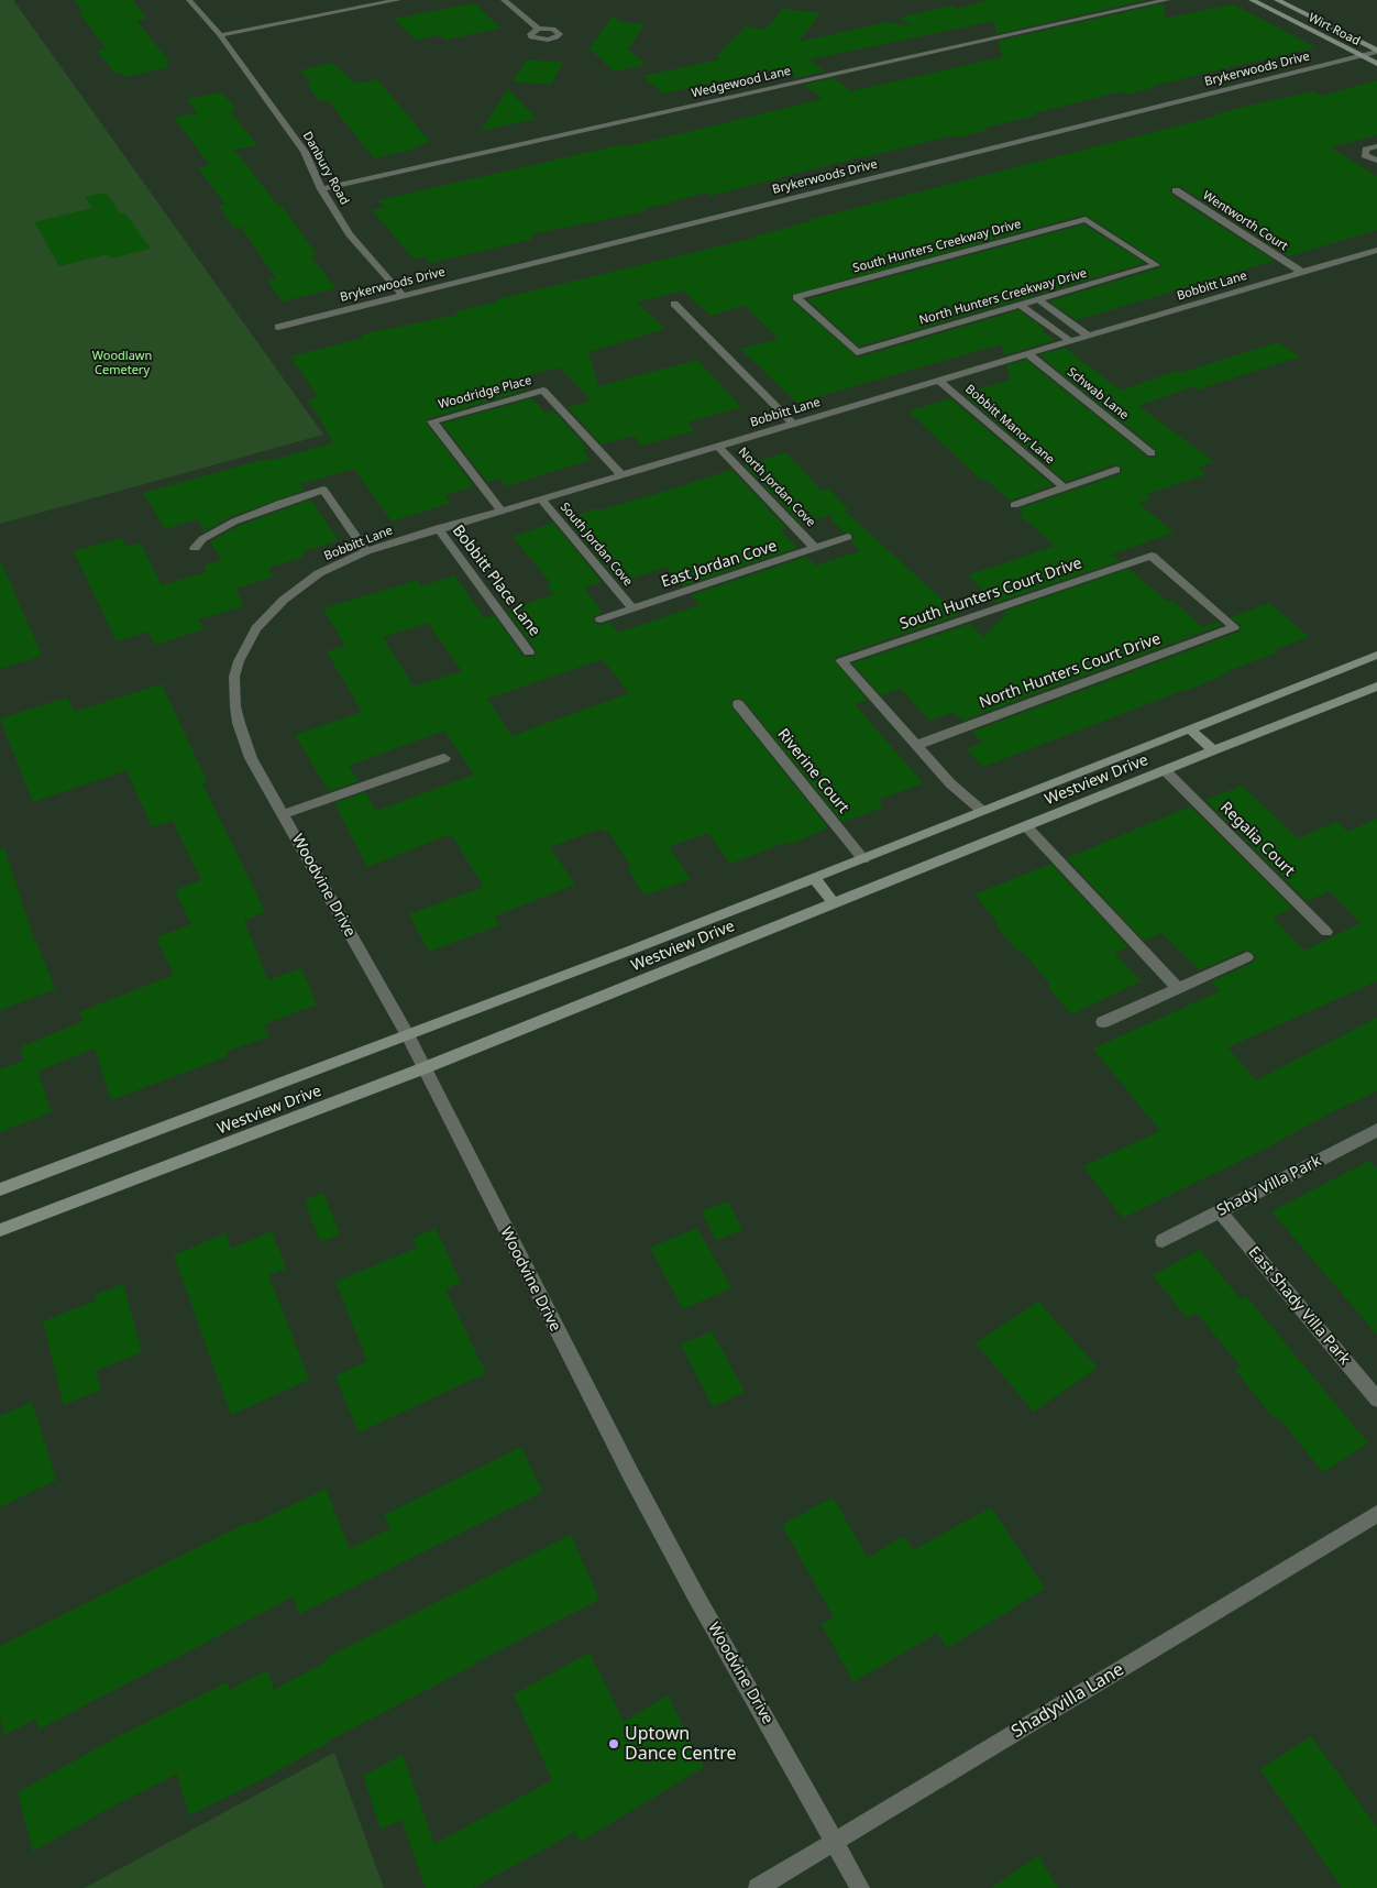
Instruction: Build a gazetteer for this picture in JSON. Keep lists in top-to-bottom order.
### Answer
{
  "streets": {
    "main road": ["Wirt Road", "Westview Drive"],
    "street": [
      "Brykerwoods Drive",
      "Wedgewood Lane",
      "Danbury Road",
      "Wentworth Court",
      "South Hunters Creekway Drive",
      "Bobbitt Lane",
      "North Hunters Creekway Drive",
      "Woodridge Place",
      "Schwab Lane",
      "Bobbitt Manor Lane",
      "North Jordan Cove",
      "South Jordan Cove",
      "East Jordan Cove",
      "Bobbitt Place Lane",
      "South Hunters Court Drive",
      "North Hunters Court Drive",
      "Riverine Court",
      "Regalia Court",
      "Woodvine Drive",
      "Shady Villa Park",
      "East Shady Villa Park",
      "Shadyvilla Lane"
    ]
  },
  "crossings": [
    ["Wirt Road", "Brykerwoods Drive"],
    ["Brykerwoods Drive", "Danbury Road"],
    ["Wedgewood Lane", "Danbury Road"],
    ["Wentworth Court", "Bobbitt Lane"],
    ["South Hunters Creekway Drive", "North Hunters Creekway Drive"],
    ["Bobbitt Lane", "Woodridge Place"],
    ["Bobbitt Lane", "Schwab Lane"],
    ["Bobbitt Lane", "Bobbitt Manor Lane"],
    ["Bobbitt Lane", "North Jordan Cove"],
    ["Bobbitt Lane", "South Jordan Cove"],
    ["Bobbitt Lane", "Bobbitt Place Lane"],
    ["Bobbitt Lane", "Woodvine Drive"],
    ["North Jordan Cove", "East Jordan Cove"],
    ["South Jordan Cove", "East Jordan Cove"],
    ["South Hunters Court Drive", "North Hunters Court Drive"],
    ["Riverine Court", "Westview Drive"],
    ["Westview Drive", "Regalia Court"],
    ["Westview Drive", "Woodvine Drive"],
    ["Woodvine Drive", "Shadyvilla Lane"],
    ["Shady Villa Park", "East Shady Villa Park"]
  ],
  "parks": ["Woodlawn Cemetery"],
  "places": ["Uptown Dance Centre"]
}
